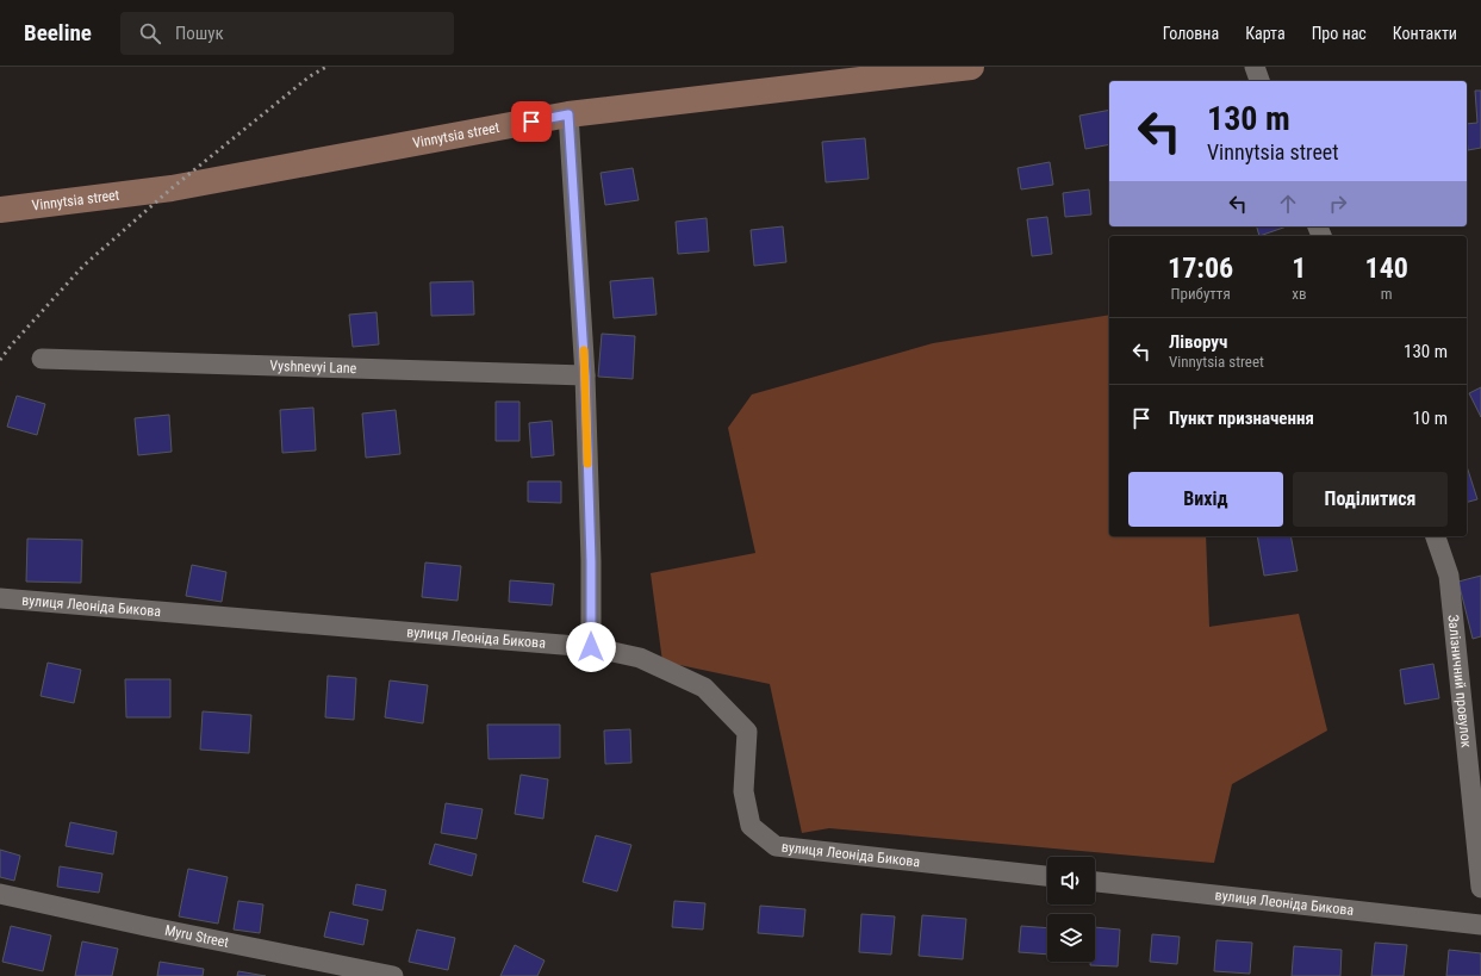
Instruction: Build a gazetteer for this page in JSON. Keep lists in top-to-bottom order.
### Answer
{
  "streets": {
    "street": [
      "Vinnytsia street",
      "Vyshnevyi Lane",
      "вулиця Леоніда Бикова",
      "Залізничний провулок",
      "Myru Street"
    ]
  },
  "page": {
    "header": "Beeline",
    "search": "Пошук",
    "nav": [
      "Головна",
      "Карта",
      "Про нас",
      "Контакти"
    ],
    "turn": ["130 m", "Vinnytsia street"],
    "eta": [
      "17:06",
      "Прибуття",
      "1",
      "хв",
      "140",
      "m"
    ],
    "list": [
      {
        "name": "Ліворуч",
        "note": "Vinnytsia street",
        "value": "130 m"
      },
      {
        "name": "Пункт призначення",
        "value": "10 m"
      }
    ],
    "buttons": ["Вихід", "Поділитися"]
  }
}
